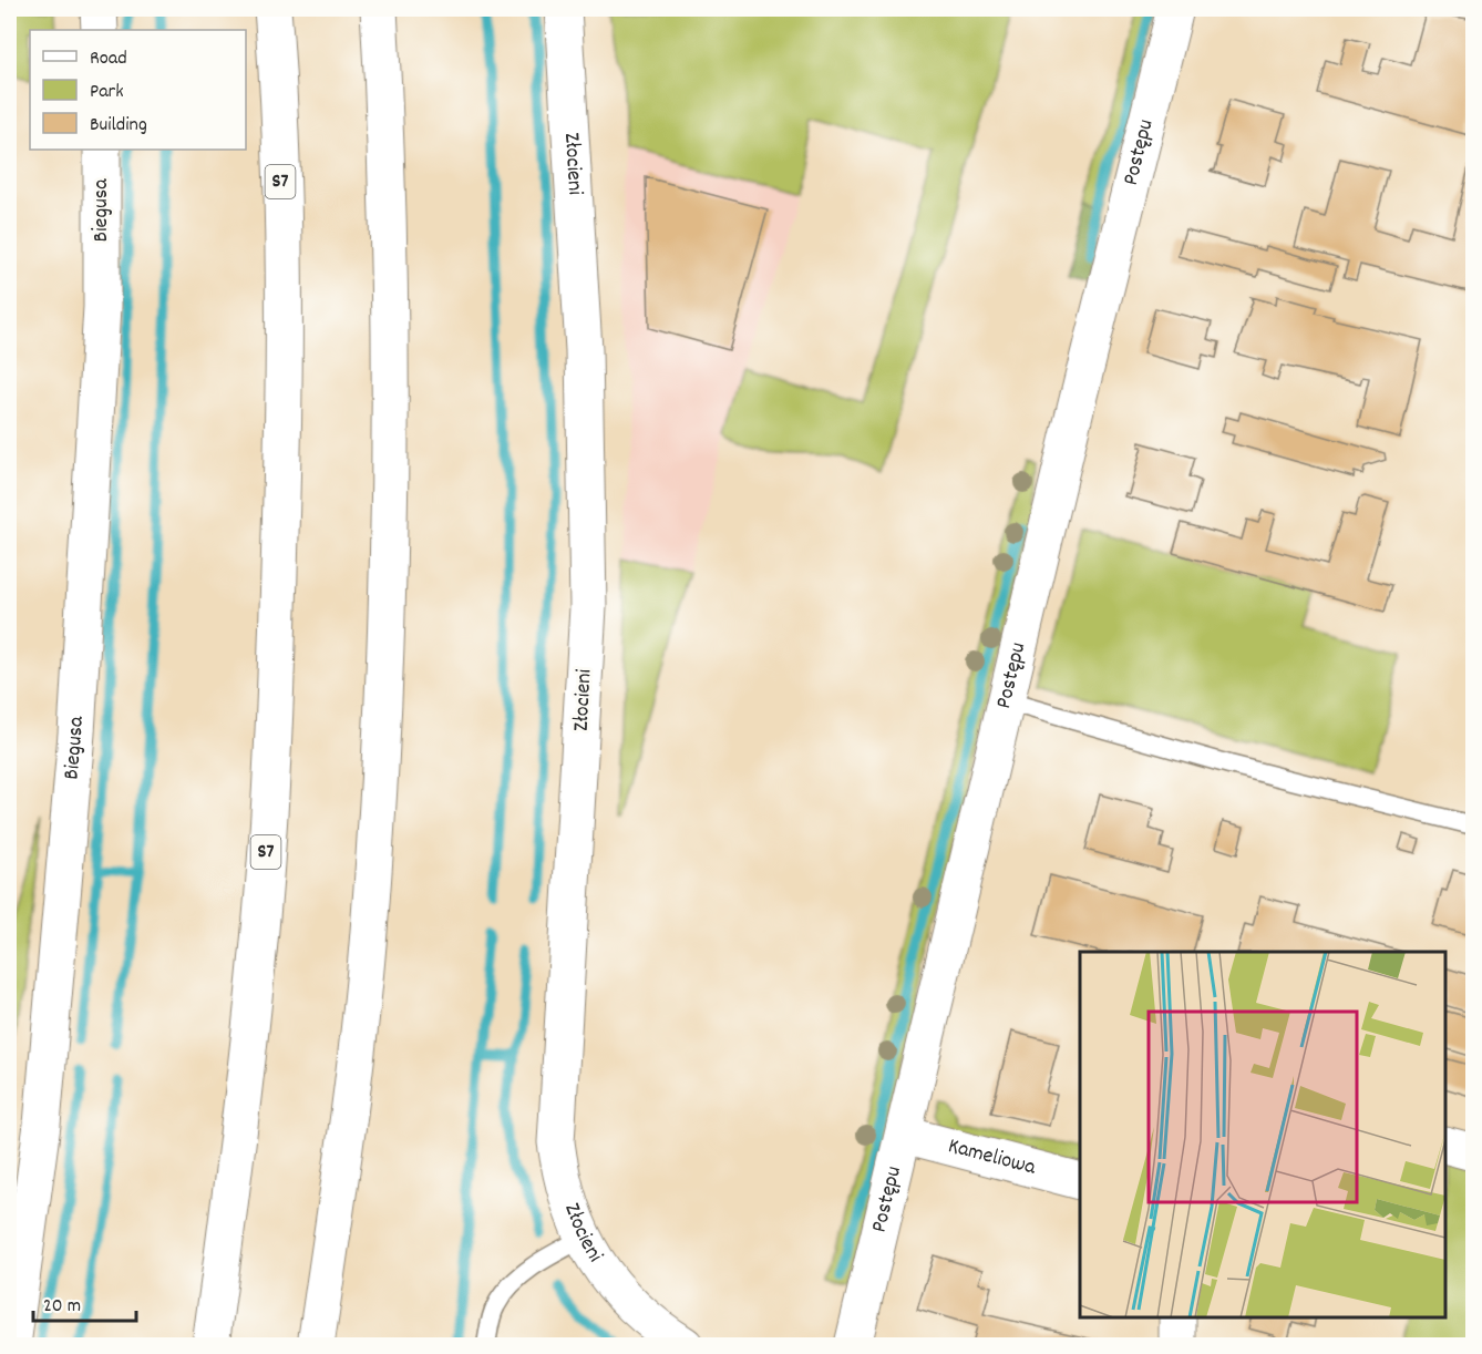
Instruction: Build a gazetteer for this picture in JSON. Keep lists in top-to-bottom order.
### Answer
{
  "streets": {
    "main road": [
      "Postępu",
      "Złocieni",
      "S7",
      "Biegusa",
      "Kameliowa"
    ]
  },
  "crossings": [
    ["Postępu", "Kameliowa"]
  ],
  "legend": ["Road", "Park", "Building"],
  "scale_bar": "20 m"
}
